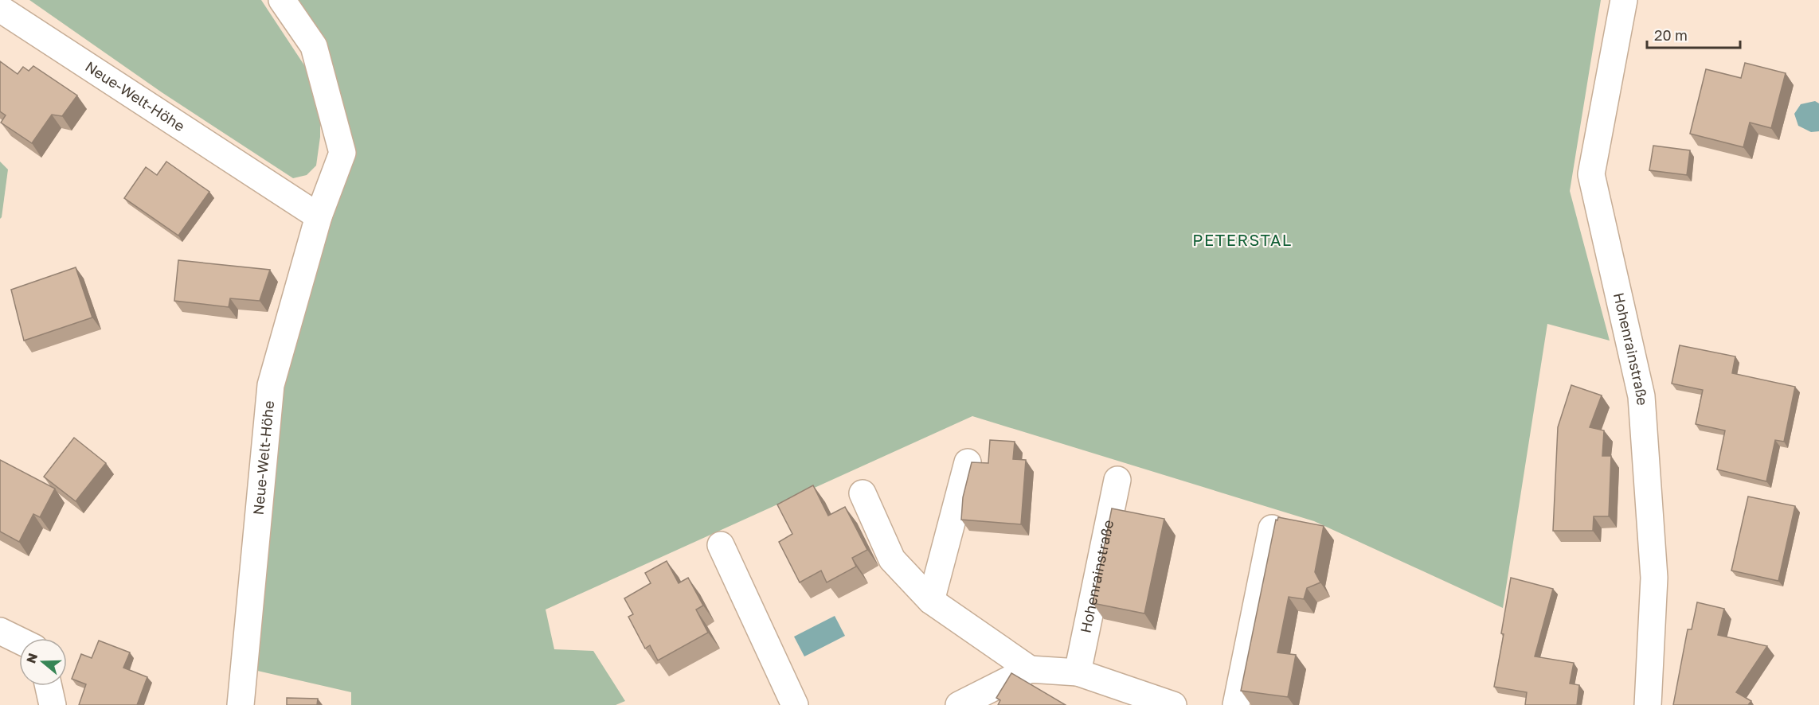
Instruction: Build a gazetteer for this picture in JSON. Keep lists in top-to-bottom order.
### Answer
{
  "streets": {
    "street": ["Neue-Welt-Höhe", "Hohenrainstraße"]
  },
  "districts": ["PETERSTAL"],
  "scale_bar": "20 m",
  "north": "left"
}
